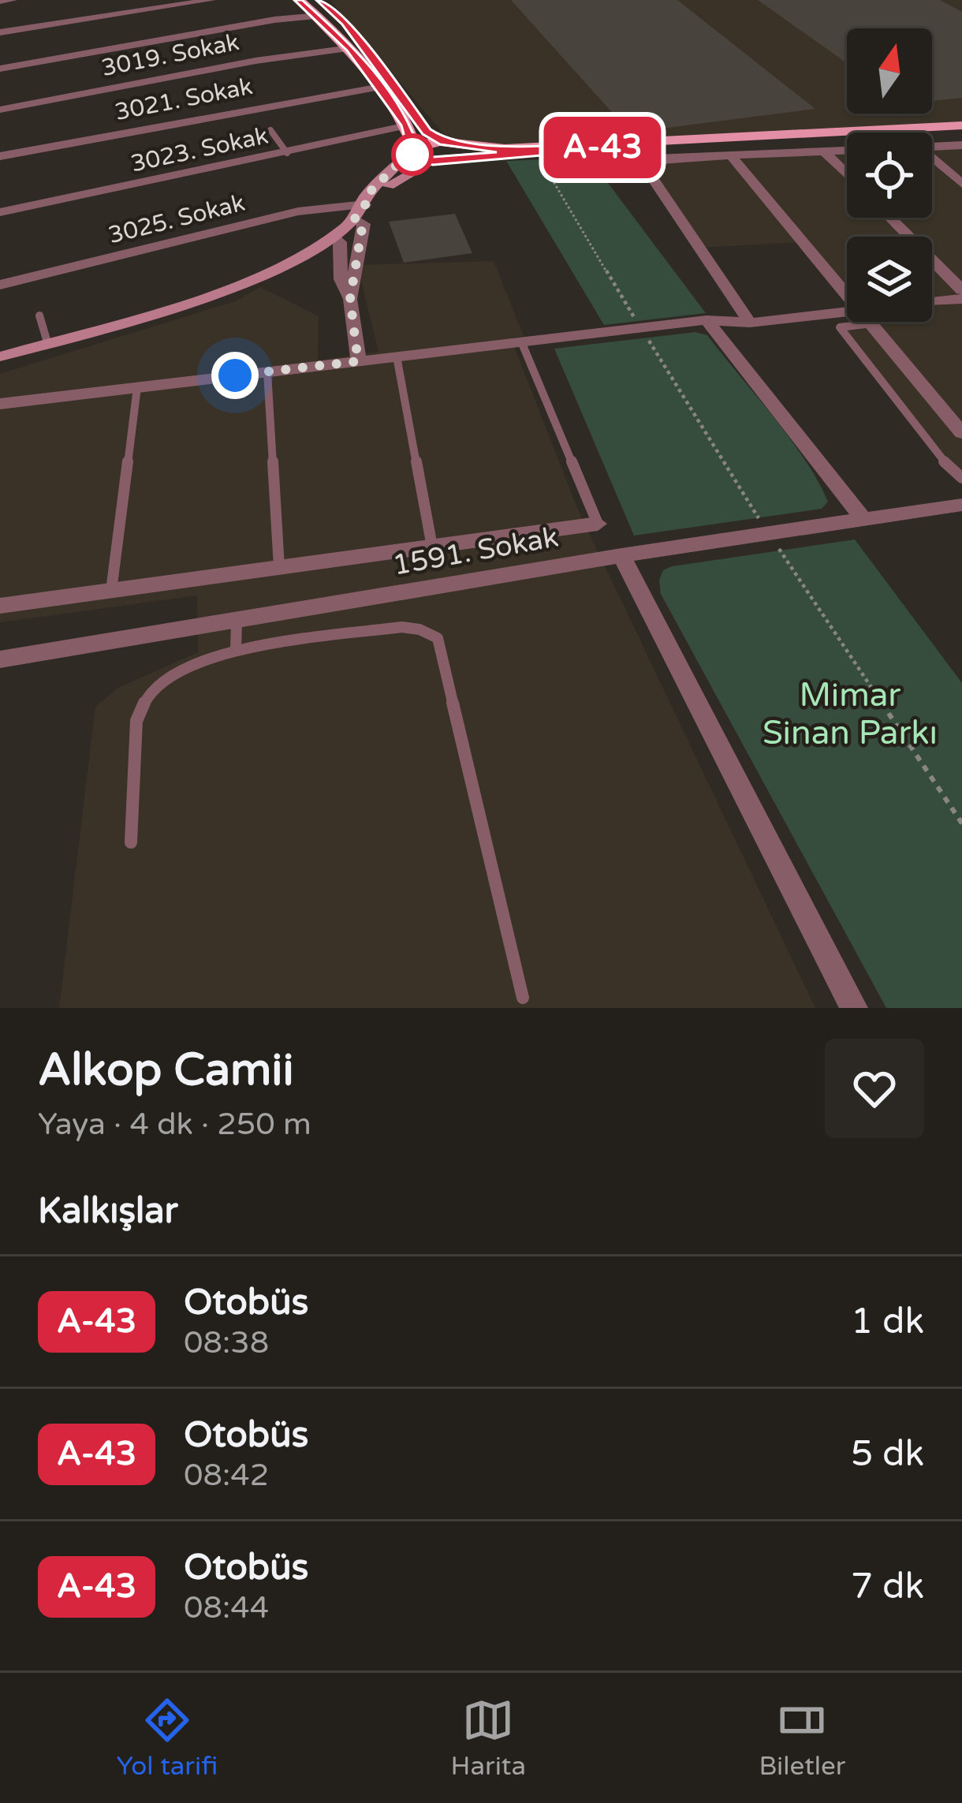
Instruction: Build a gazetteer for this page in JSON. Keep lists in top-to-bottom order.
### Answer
{
  "streets": {
    "street": [
      "3019. Sokak",
      "3021. Sokak",
      "3023. Sokak",
      "3025. Sokak",
      "1591. Sokak"
    ]
  },
  "parks": ["Mimar Sinan Parkı"],
  "lines": ["bus line A-43"],
  "north": "top",
  "page": {
    "on_map": "A-43",
    "heading": [
      ["Alkop Camii", "Yaya · 4 dk · 250 m"],
      "Kalkışlar"
    ],
    "list": [
      {
        "mark": "A-43",
        "name": "Otobüs",
        "note": "08:38",
        "value": "1 dk"
      },
      {
        "mark": "A-43",
        "name": "Otobüs",
        "note": "08:42",
        "value": "5 dk"
      },
      {
        "mark": "A-43",
        "name": "Otobüs",
        "note": "08:44",
        "value": "7 dk"
      }
    ],
    "tabs": ["Yol tarifi", "Harita", "Biletler"]
  }
}
